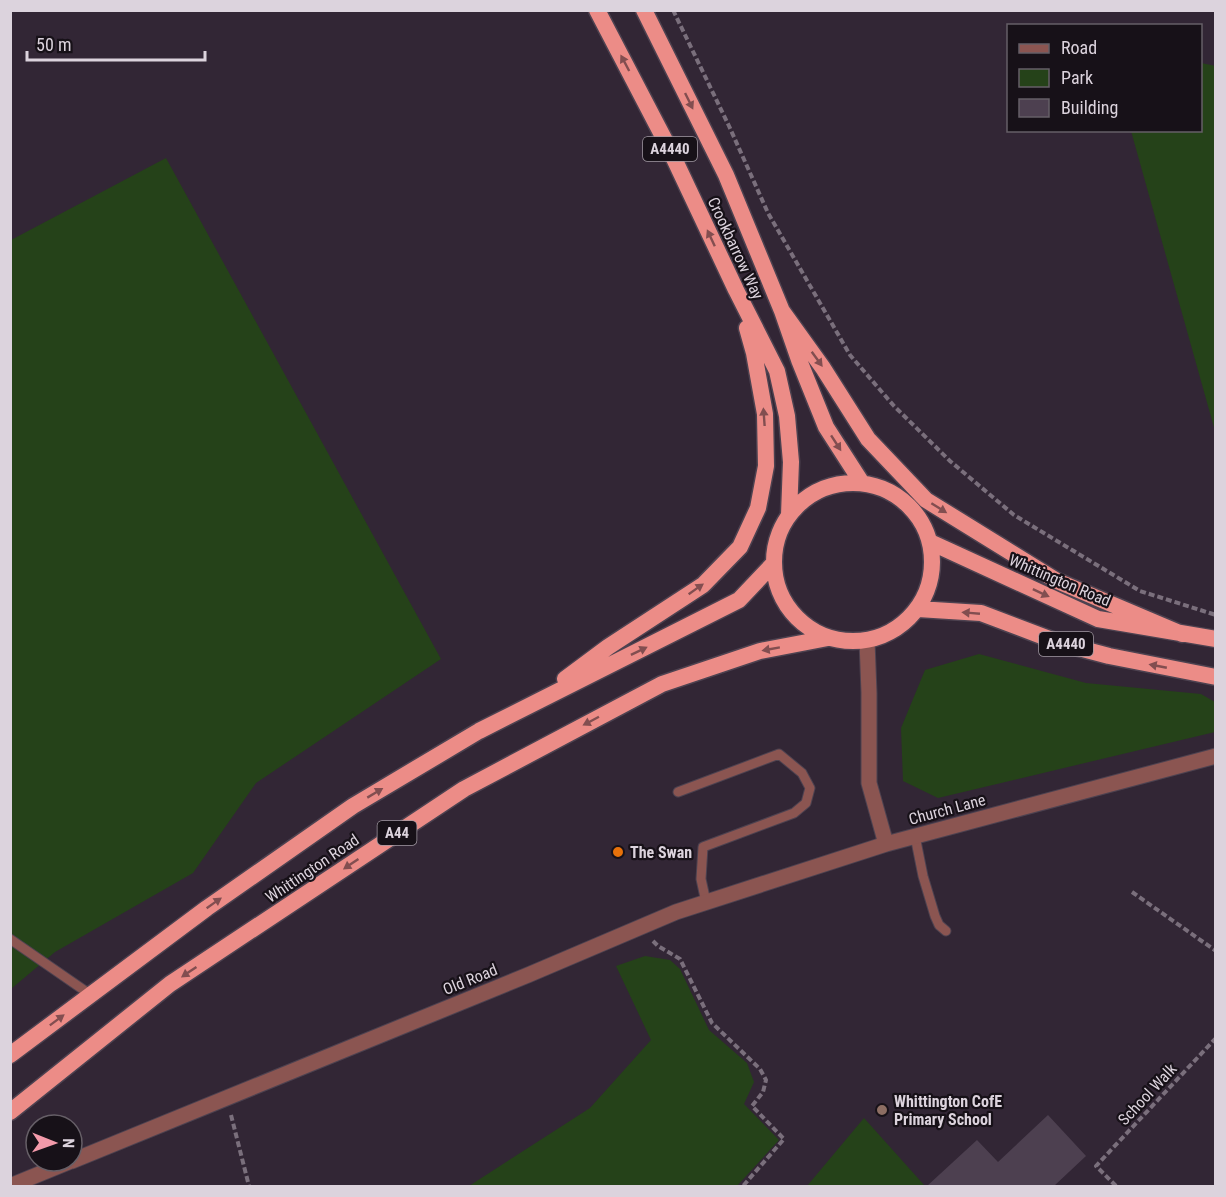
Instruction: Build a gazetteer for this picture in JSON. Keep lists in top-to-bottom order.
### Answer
{
  "streets": {
    "highway": [
      "A4440",
      "Crookbarrow Way",
      "Whittington Road",
      "A44"
    ],
    "street": ["Church Lane", "Old Road"],
    "path": ["School Walk"]
  },
  "crossings": [
    ["A4440", "Crookbarrow Way"],
    ["A4440", "Whittington Road"],
    ["Crookbarrow Way", "Whittington Road"],
    ["Church Lane", "Old Road"]
  ],
  "places": ["The Swan", "Whittington CofE Primary School"],
  "legend": ["Road", "Park", "Building"],
  "scale_bar": "50 m",
  "north": "right"
}
